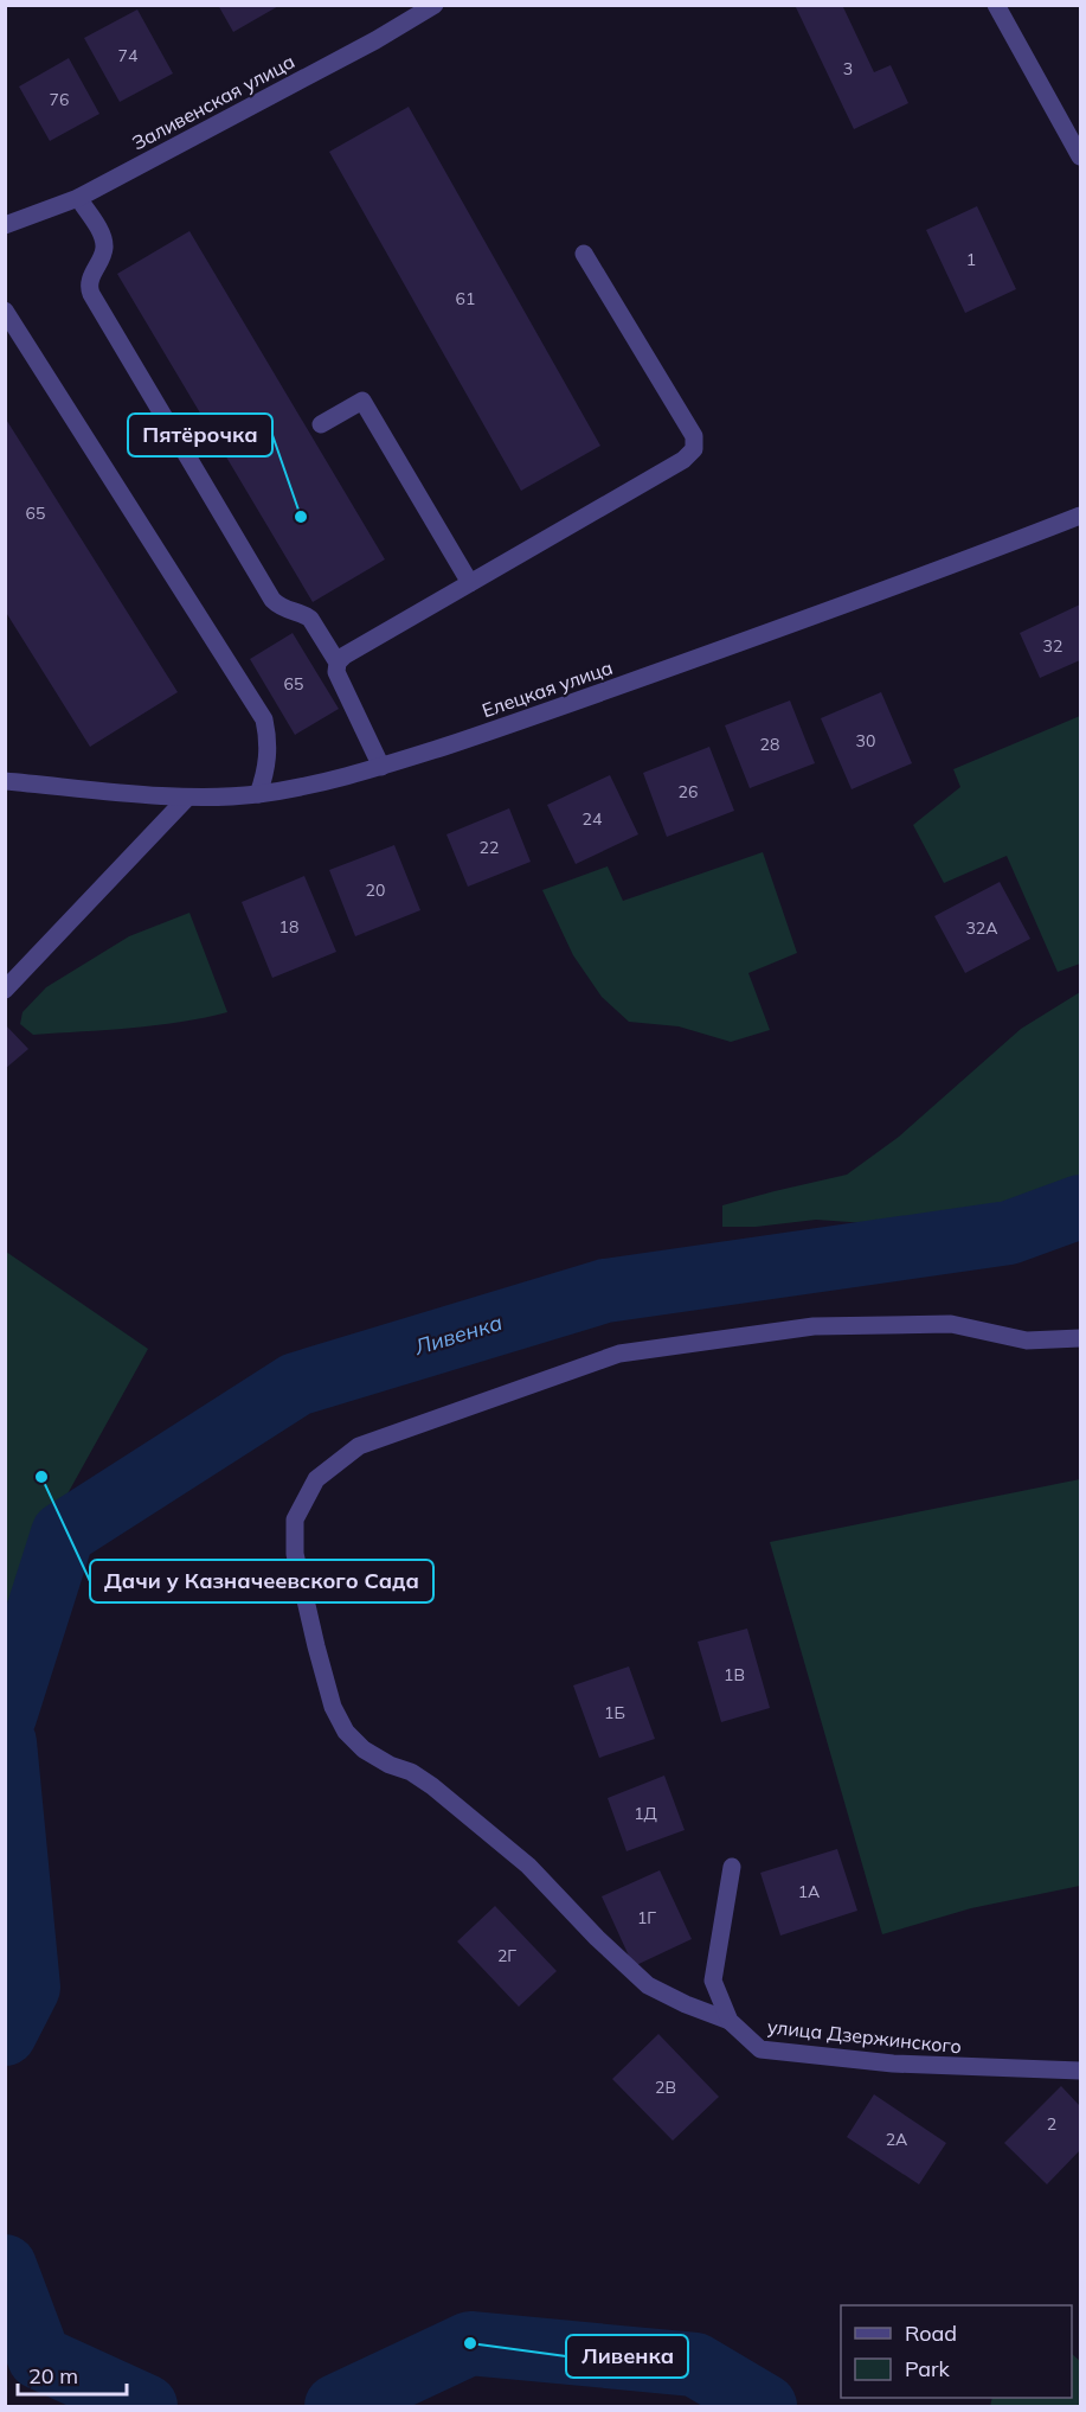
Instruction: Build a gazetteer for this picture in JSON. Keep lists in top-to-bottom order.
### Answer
{
  "streets": {
    "street": ["Заливенская улица", "Елецкая улица", "улица Дзержинского"]
  },
  "water": ["Ливенка"],
  "places": ["Пятёрочка", "Дачи у Казначеевского Сада", "Ливенка"],
  "house_numbers": [
    "74",
    "3",
    "76",
    "1",
    "61",
    "65",
    "32",
    "65",
    "30",
    "28",
    "26",
    "24",
    "22",
    "20",
    "18",
    "32А",
    "1В",
    "1Б",
    "1Д",
    "1А",
    "1Г",
    "2Г",
    "2В",
    "2",
    "2А"
  ],
  "legend": ["Road", "Park"],
  "scale_bar": "20 m"
}
